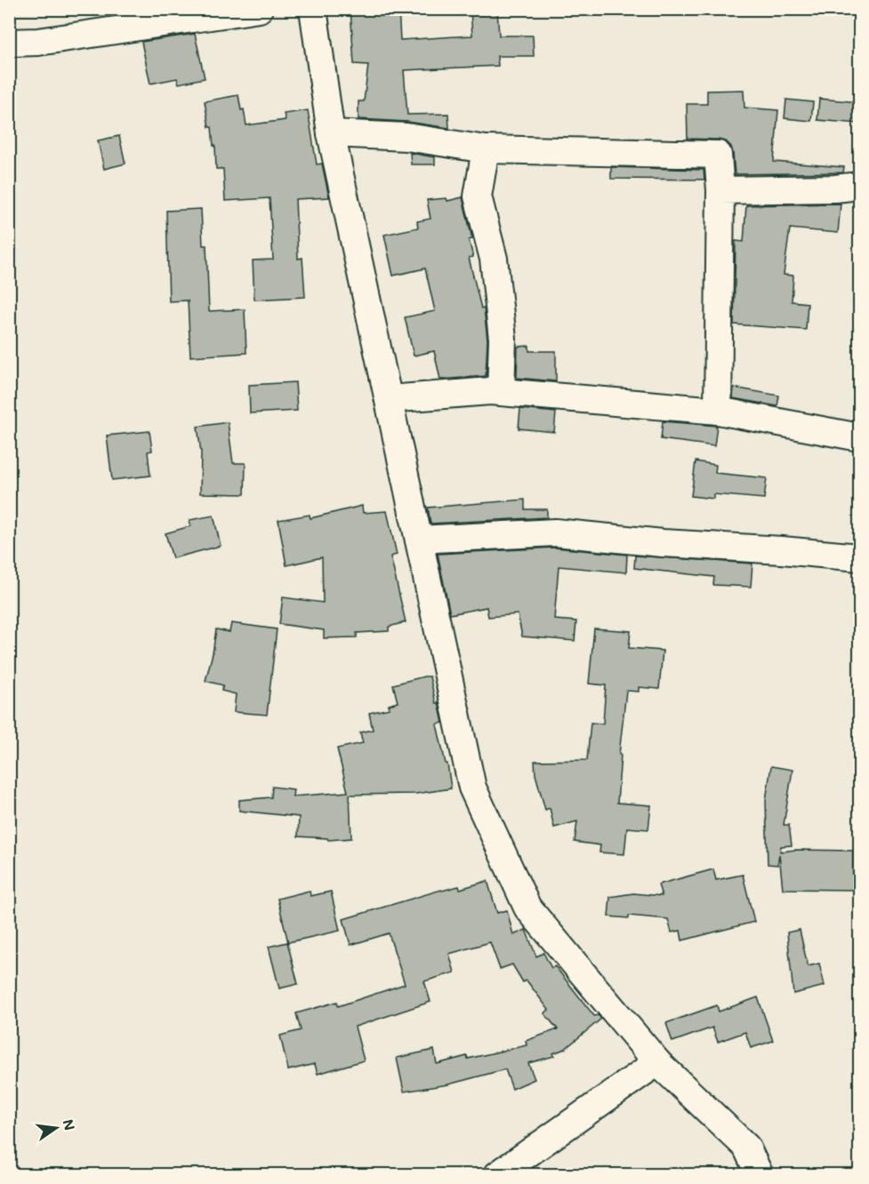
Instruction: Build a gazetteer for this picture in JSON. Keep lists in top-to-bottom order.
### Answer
{
  "north": "right"
}
